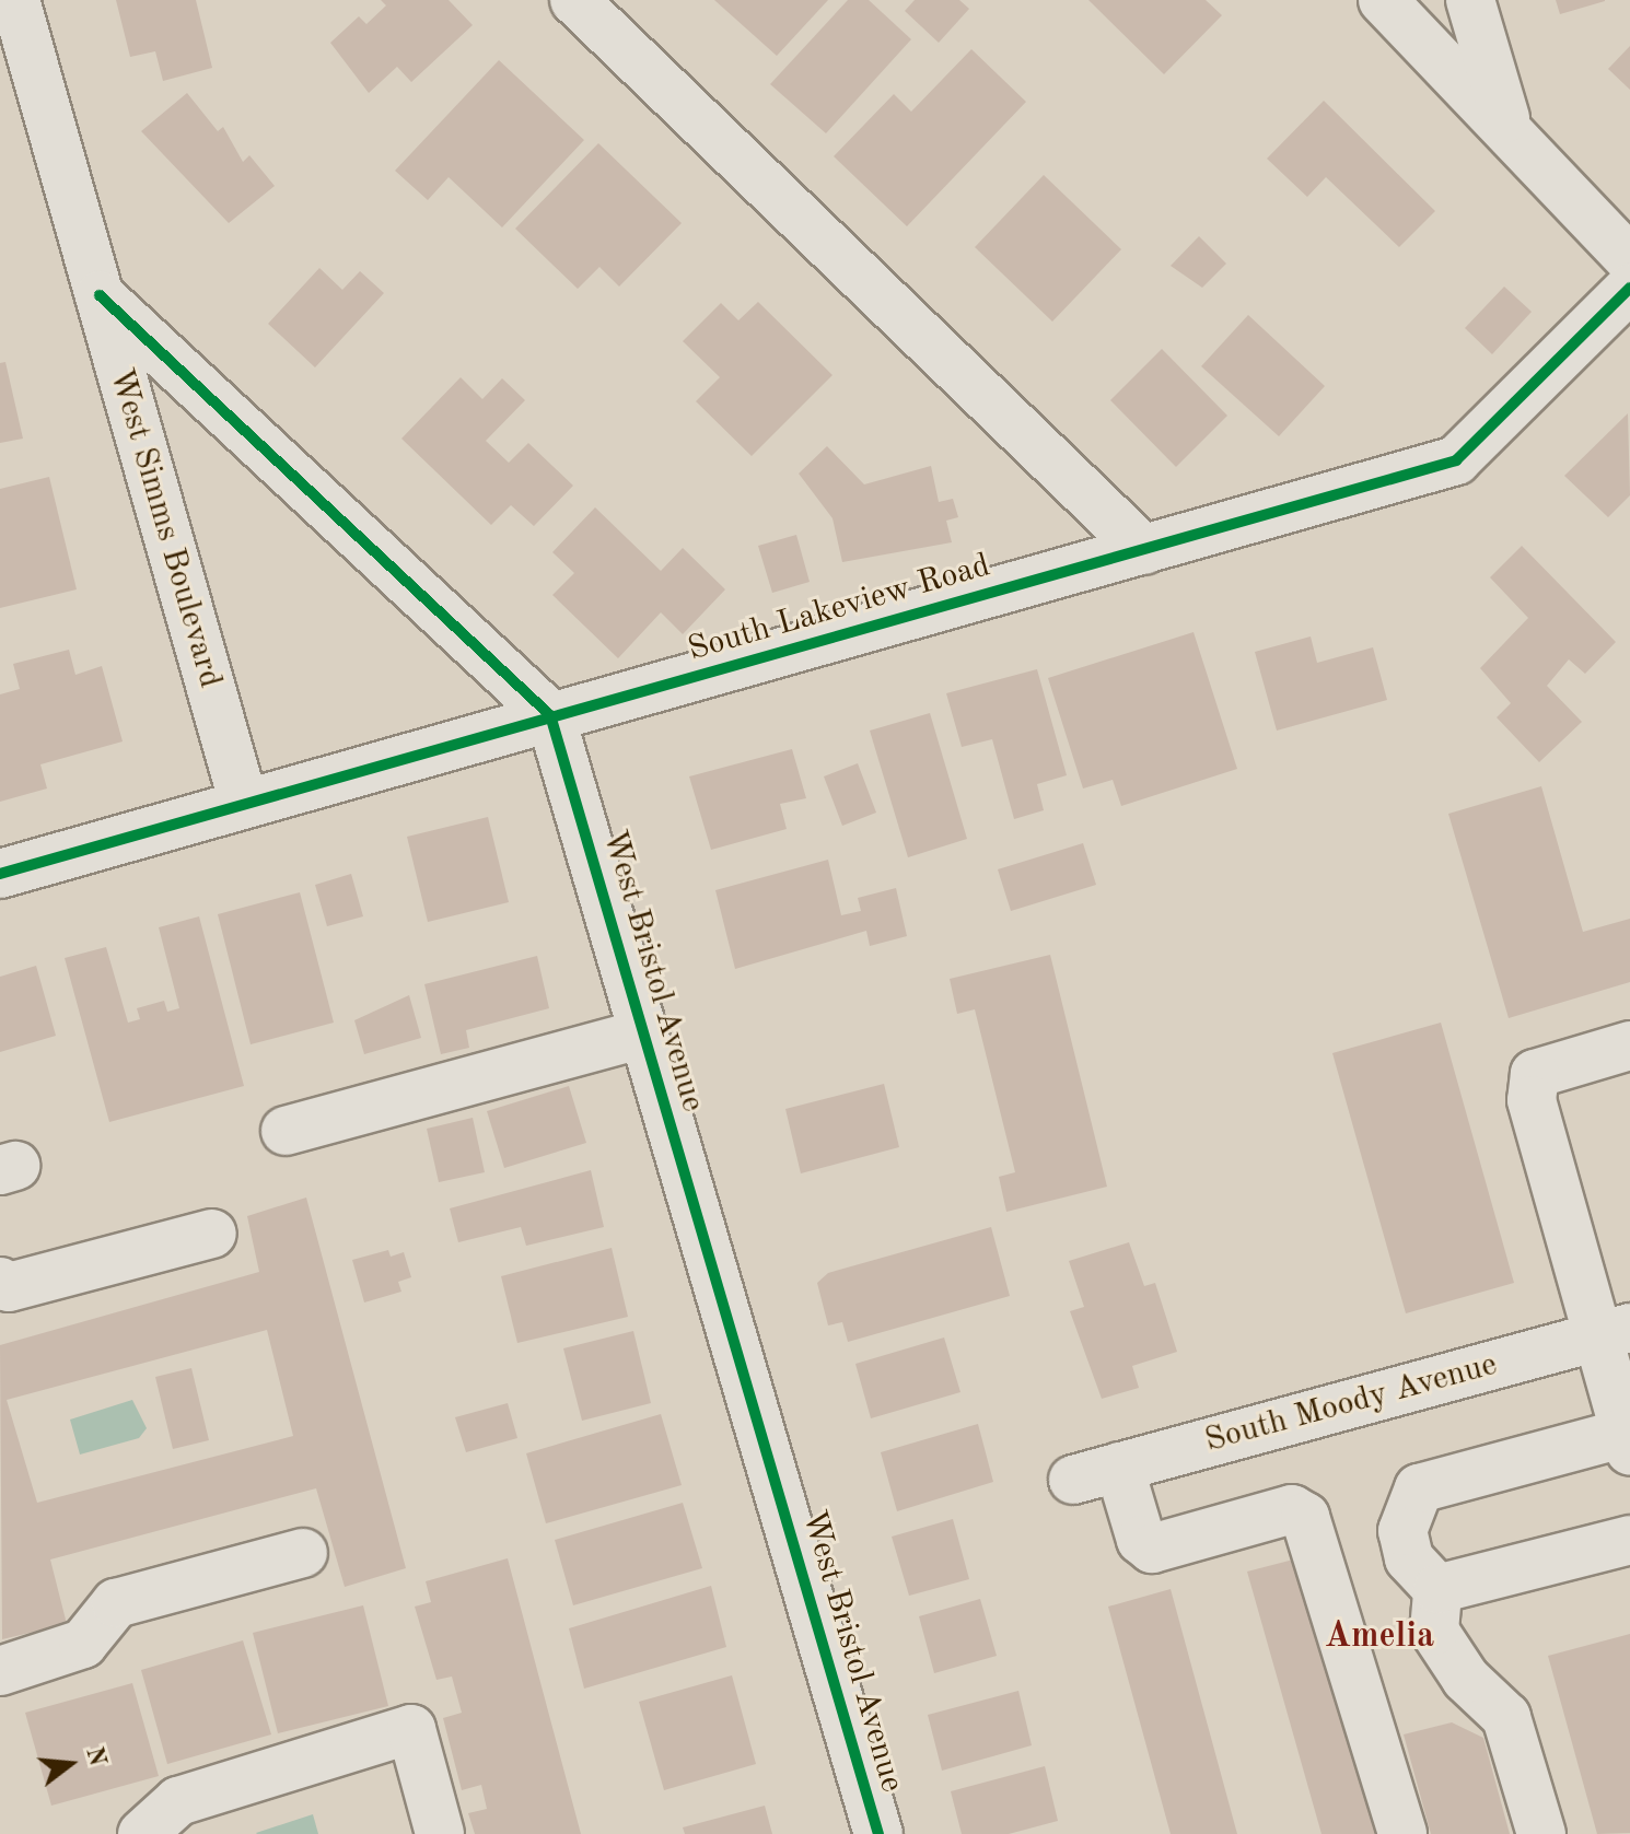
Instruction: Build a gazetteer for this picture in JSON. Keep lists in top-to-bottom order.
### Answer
{
  "streets": {
    "street": [
      "West Simms Boulevard",
      "South Lakeview Road",
      "West Bristol Avenue",
      "South Moody Avenue"
    ]
  },
  "crossings": [
    ["West Simms Boulevard", "South Lakeview Road"],
    ["South Lakeview Road", "West Bristol Avenue"]
  ],
  "districts": ["Amelia"],
  "north": "right"
}
